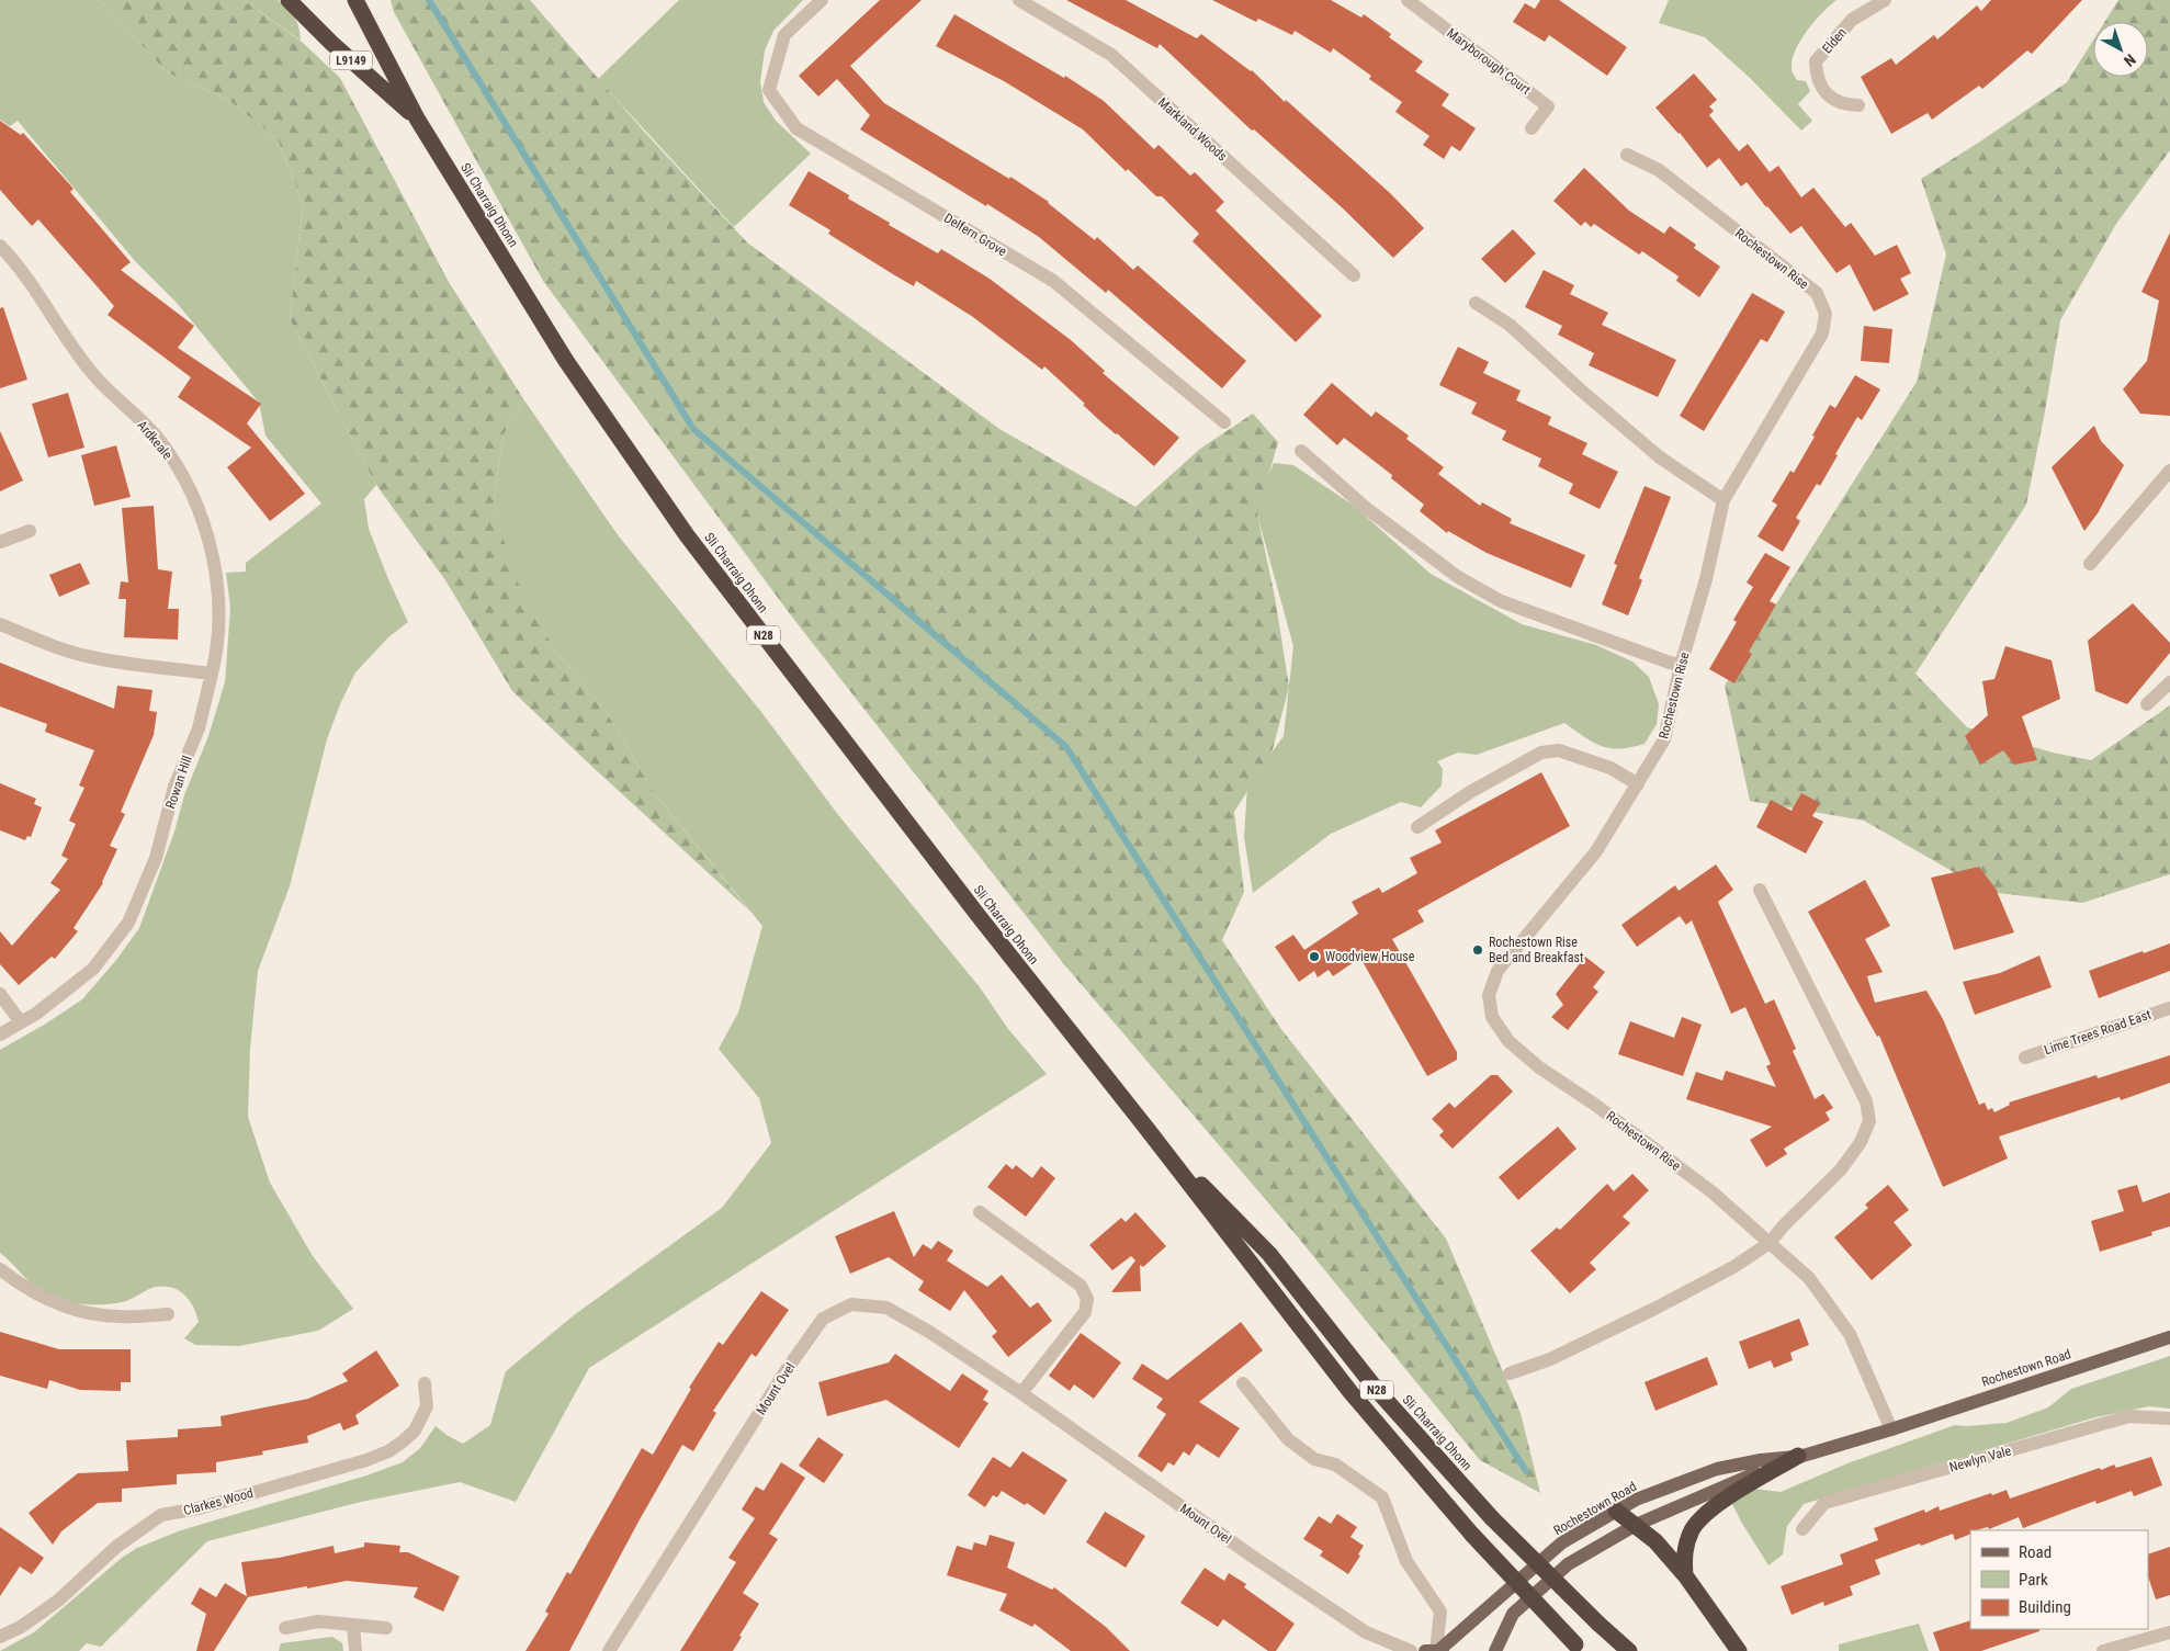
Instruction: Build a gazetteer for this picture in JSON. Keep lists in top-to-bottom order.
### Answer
{
  "streets": {
    "highway": ["L9149", "Sli Charraig Dhonn", "N28"],
    "main road": ["Rochestown Road"],
    "street": [
      "Elden",
      "Maryborough Court",
      "Markland Woods",
      "Delfern Grove",
      "Rochestown Rise",
      "Ardkeale",
      "Rowan Hill",
      "Lime Trees Road East",
      "Mount Ovel",
      "Newlyn Vale",
      "Clarkes Wood"
    ]
  },
  "crossings": [
    ["L9149", "Sli Charraig Dhonn"],
    ["Rochestown Rise", "Rochestown Road"],
    ["Ardkeale", "Rowan Hill"]
  ],
  "places": ["Rochestown Rise Bed and Breakfast", "Woodview House"],
  "legend": ["Road", "Park", "Building"],
  "north": "bottom right"
}
